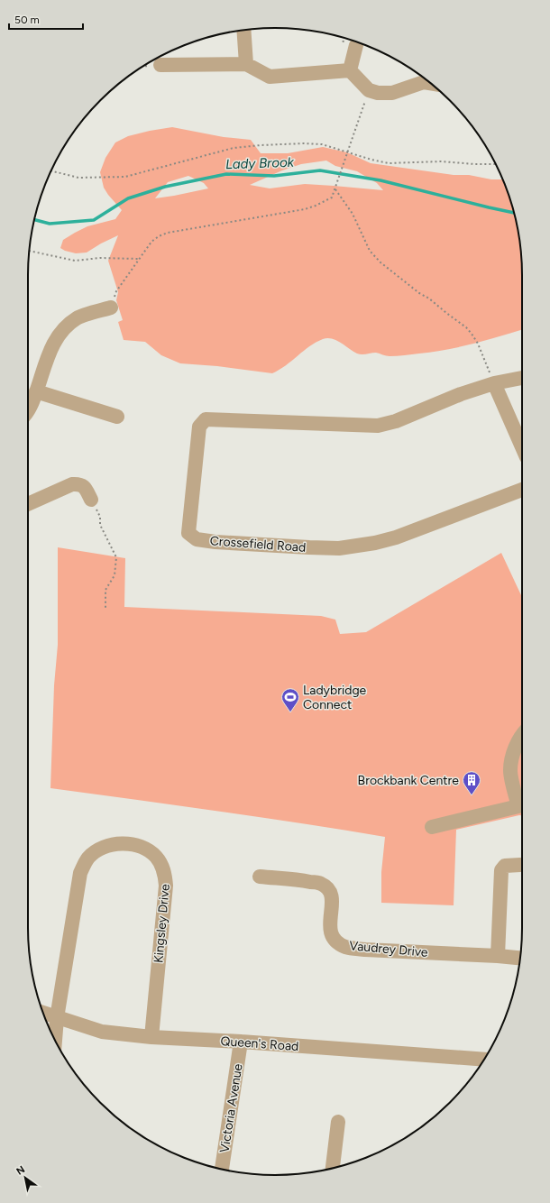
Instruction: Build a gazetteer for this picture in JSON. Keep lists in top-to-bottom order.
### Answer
{
  "streets": {
    "street": [
      "Crossefield Road",
      "Kingsley Drive",
      "Vaudrey Drive",
      "Queen's Road",
      "Victoria Avenue"
    ]
  },
  "crossings": [
    ["Kingsley Drive", "Queen's Road"],
    ["Queen's Road", "Victoria Avenue"]
  ],
  "water": ["Lady Brook"],
  "places": {
    "sports": ["Ladybridge Connect"],
    "building": ["Brockbank Centre"]
  },
  "scale_bar": "50 m",
  "north": "top left"
}
